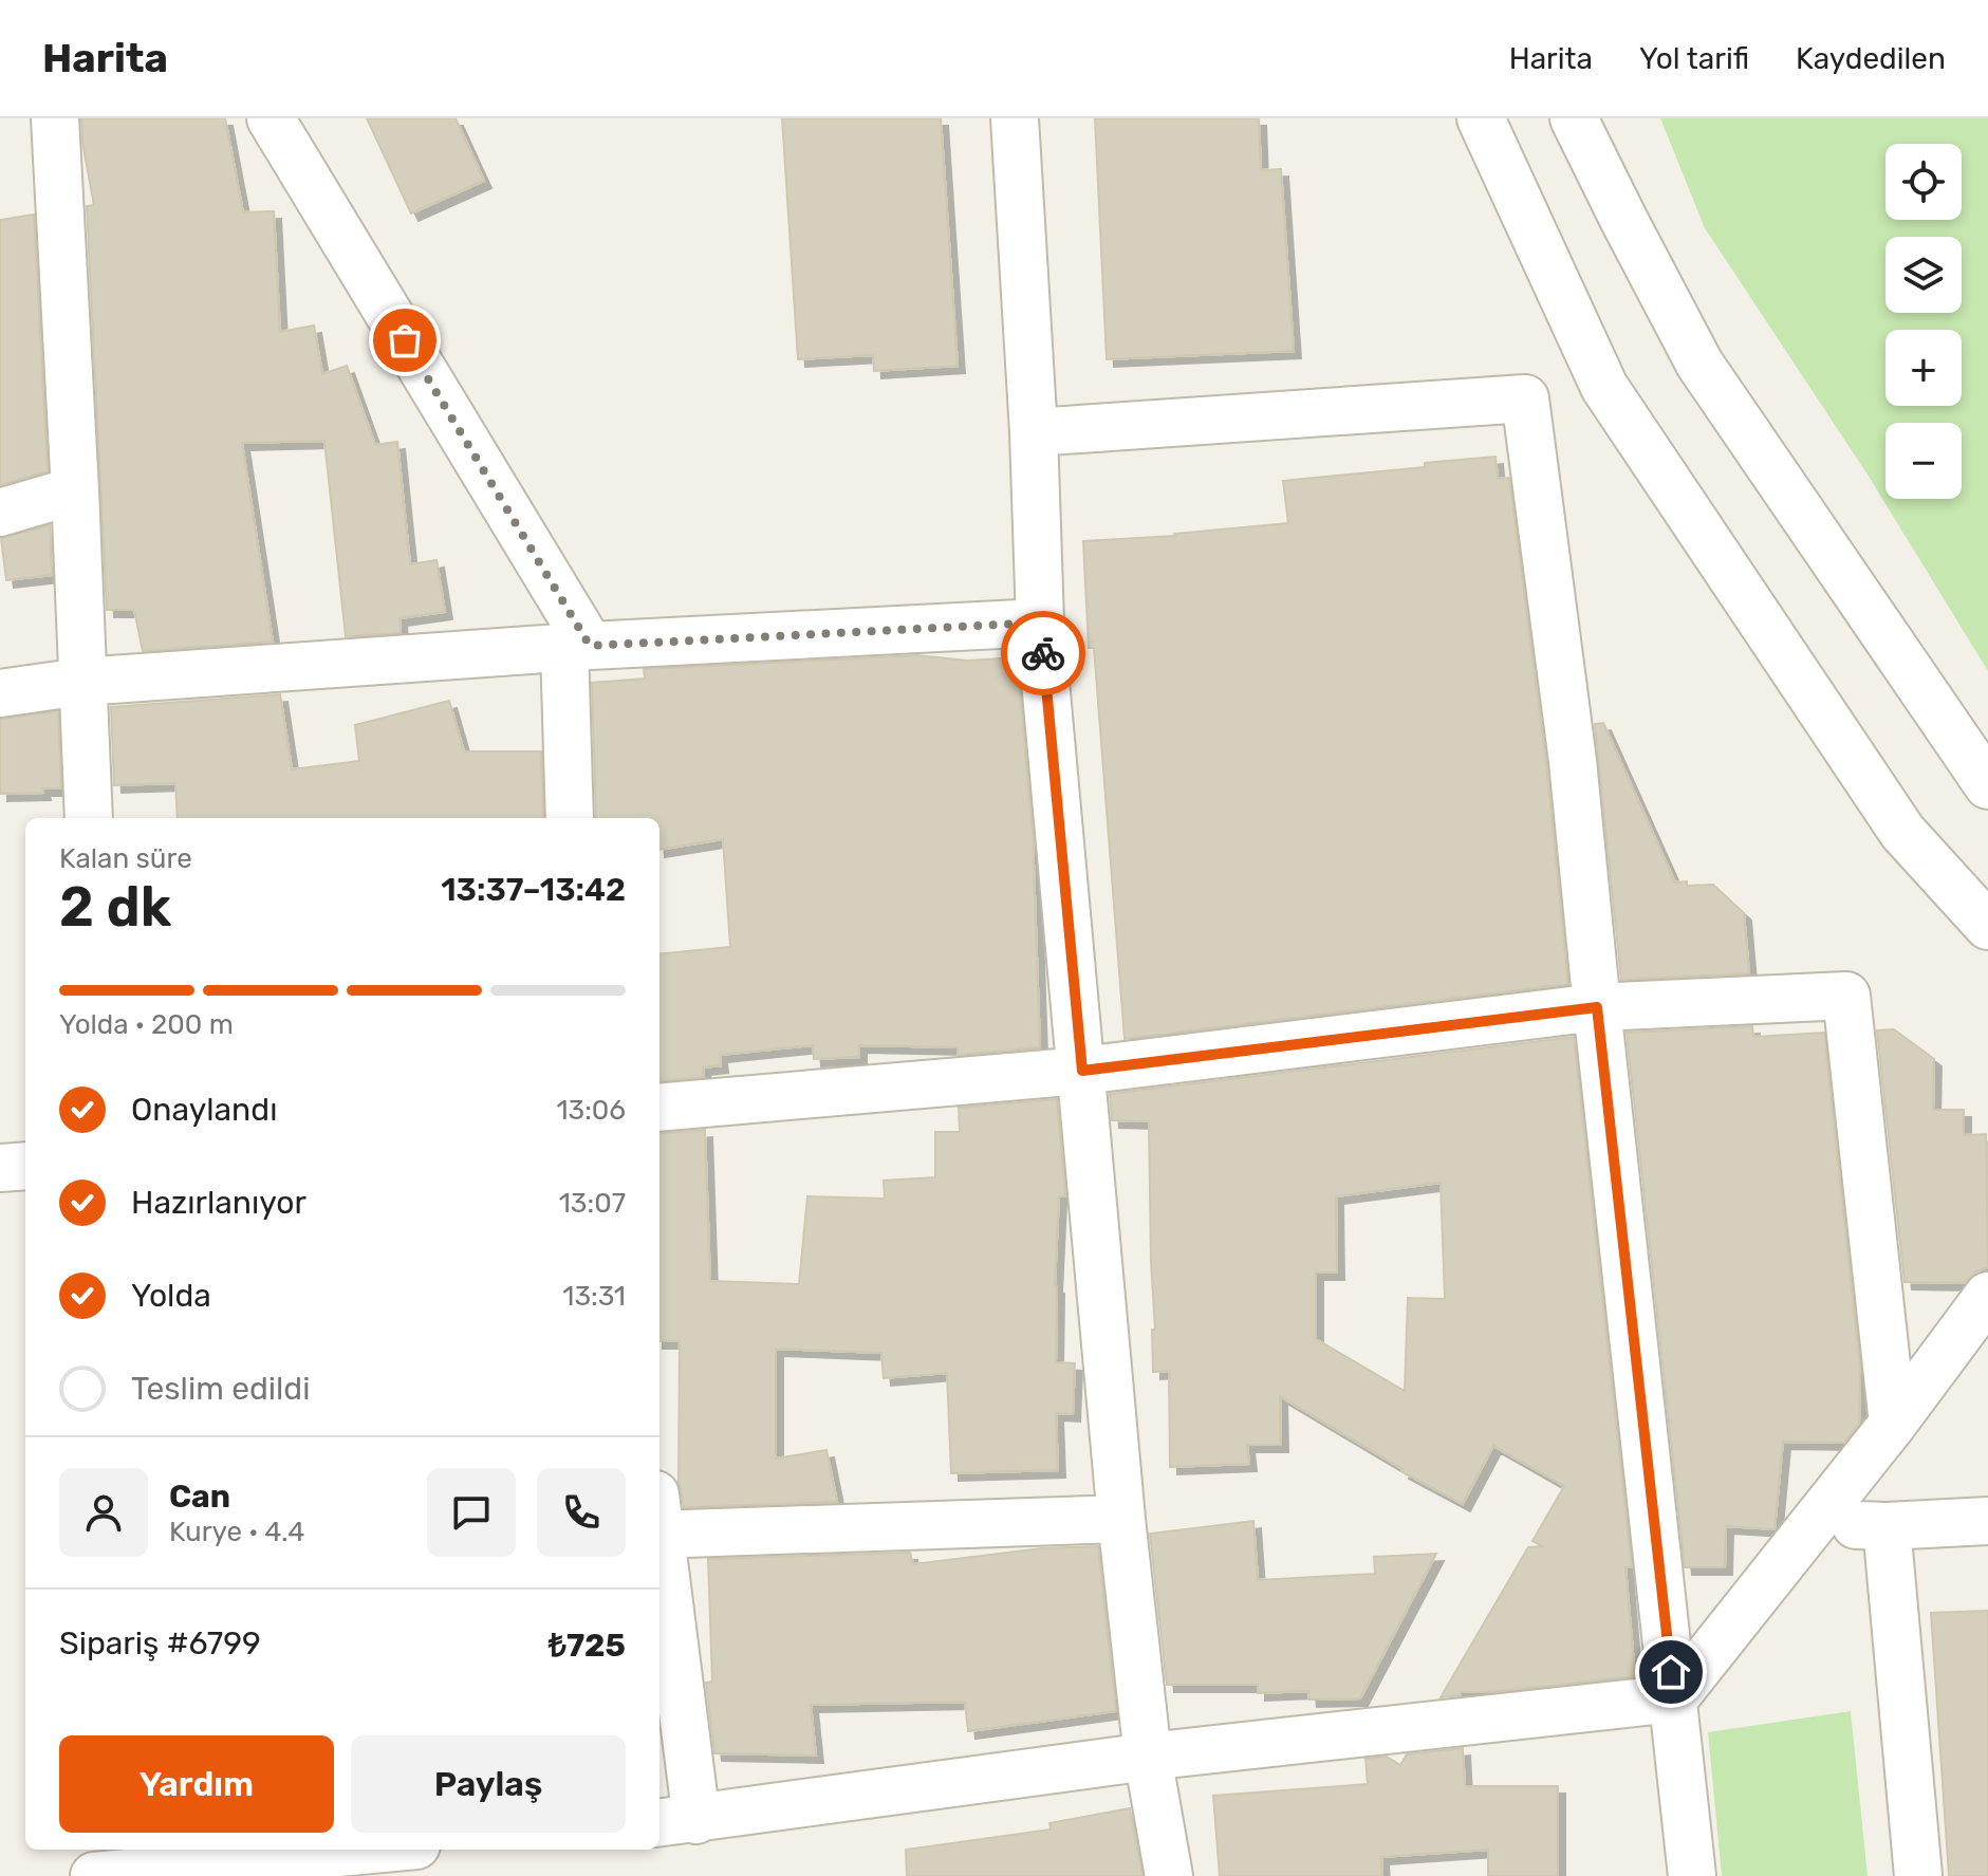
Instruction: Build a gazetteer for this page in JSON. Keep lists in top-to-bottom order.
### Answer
{
  "page": {
    "header": "Harita",
    "nav": ["Harita", "Yol tarifi", "Kaydedilen"],
    "map_buttons": ["+", "−"],
    "heading": ["2 dk", "Kalan süre", "13:37–13:42"],
    "panel": [
      "Can",
      "Kurye · 4.4",
      "Sipariş #6799",
      "₺725"
    ],
    "bar": "Yolda · 200 m",
    "list": [
      ["Onaylandı", "13:06"],
      ["Hazırlanıyor", "13:07"],
      ["Yolda", "13:31"],
      "Teslim edildi"
    ],
    "buttons": ["Yardım", "Paylaş"]
  }
}
